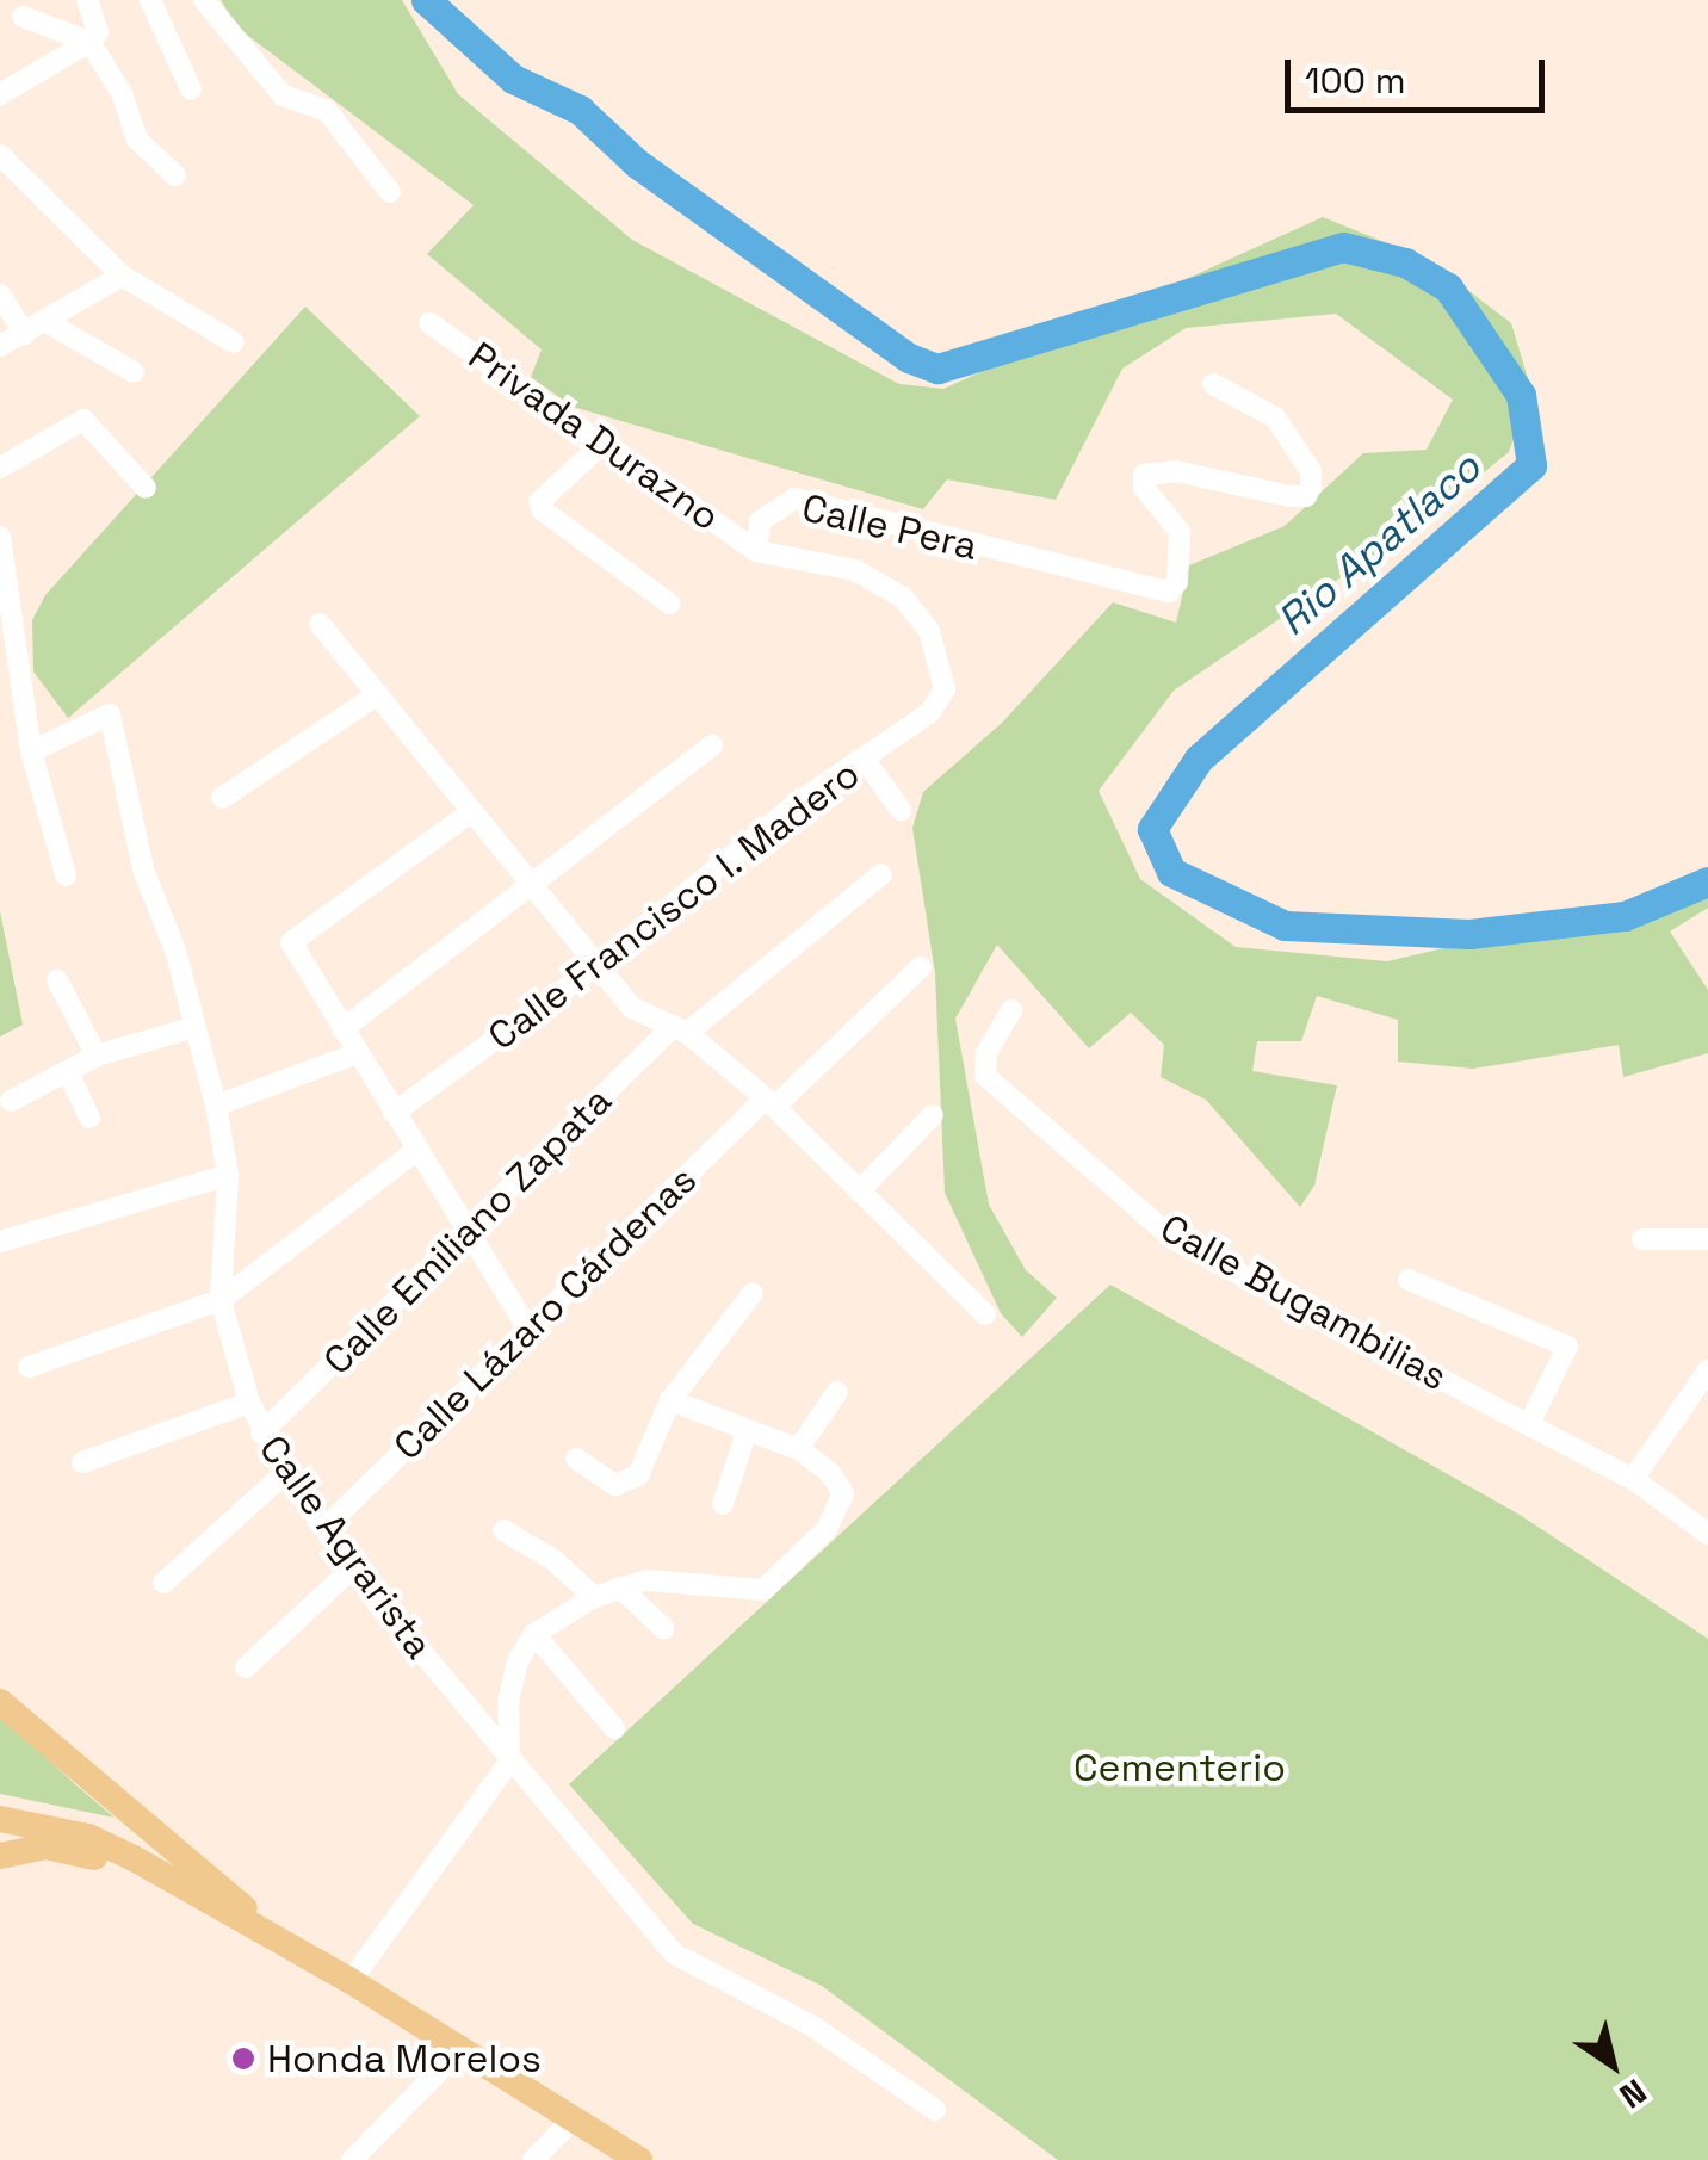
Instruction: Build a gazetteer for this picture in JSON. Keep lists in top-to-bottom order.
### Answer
{
  "streets": {
    "street": [
      "Privada Durazno",
      "Calle Pera",
      "Calle Francisco I. Madero",
      "Calle Emiliano Zapata",
      "Calle Bugambilias",
      "Calle Lázaro Cárdenas",
      "Calle Agrarista"
    ]
  },
  "crossings": [
    ["Privada Durazno", "Calle Pera"],
    ["Calle Pera", "Calle Francisco I. Madero"],
    ["Calle Emiliano Zapata", "Calle Agrarista"],
    ["Calle Lázaro Cárdenas", "Calle Agrarista"]
  ],
  "water": ["Rio Apatlaco"],
  "parks": ["Cementerio"],
  "places": ["Honda Morelos"],
  "scale_bar": "100 m",
  "north": "bottom right"
}
